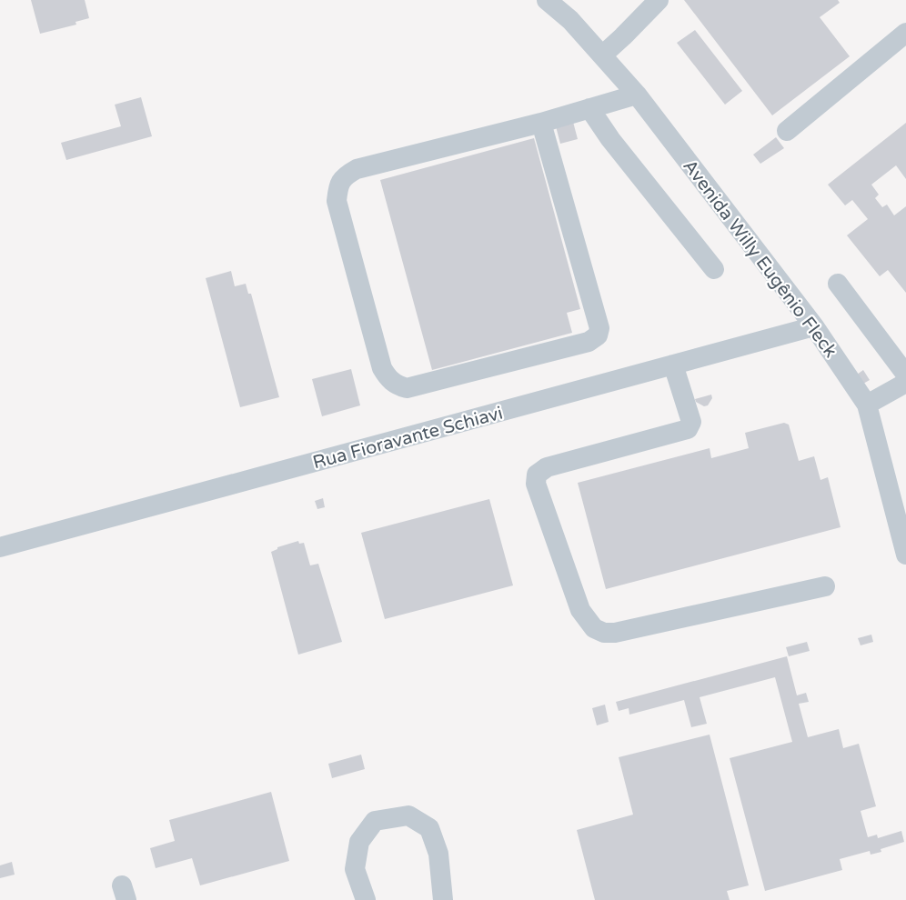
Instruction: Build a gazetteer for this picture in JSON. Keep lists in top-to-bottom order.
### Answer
{
  "streets": {
    "street": ["Avenida Willy Eugênio Fleck", "Rua Fioravante Schiavi"]
  },
  "crossings": [
    ["Avenida Willy Eugênio Fleck", "Rua Fioravante Schiavi"]
  ]
}
